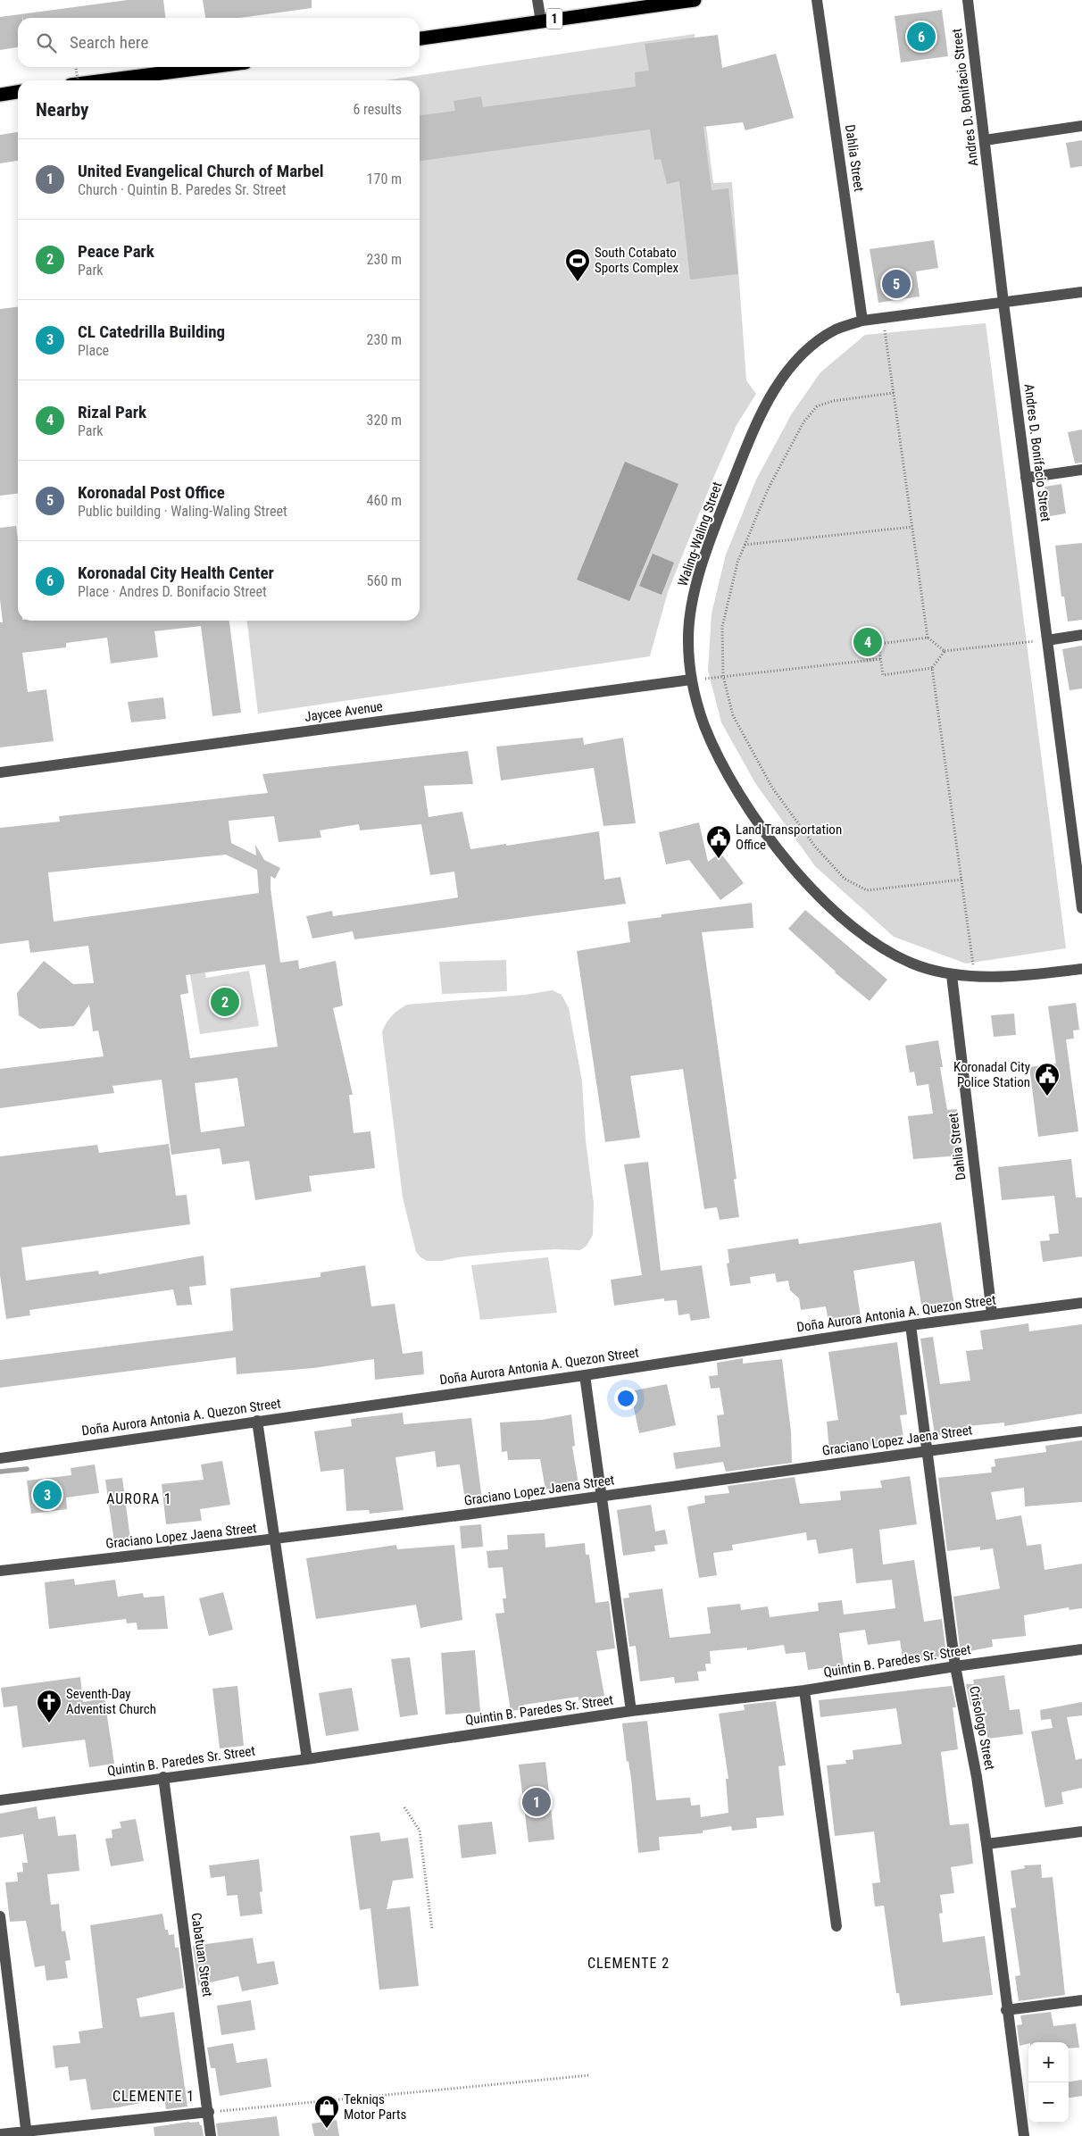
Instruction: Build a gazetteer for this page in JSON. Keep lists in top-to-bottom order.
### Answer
{
  "streets": {
    "highway": ["1"],
    "street": [
      "Andres D. Bonifacio Street",
      "Dahlia Street",
      "Waling-Waling Street",
      "Jaycee Avenue",
      "Doña Aurora Antonia A. Quezon Street",
      "Graciano Lopez Jaena Street",
      "Quintin B. Paredes Sr. Street",
      "Crisologo Street",
      "Cabatuan Street"
    ]
  },
  "crossings": [
    ["Andres D. Bonifacio Street", "Waling-Waling Street"],
    ["Dahlia Street", "Waling-Waling Street"],
    ["Dahlia Street", "Doña Aurora Antonia A. Quezon Street"],
    ["Waling-Waling Street", "Jaycee Avenue"],
    ["Doña Aurora Antonia A. Quezon Street", "Crisologo Street"],
    ["Graciano Lopez Jaena Street", "Crisologo Street"],
    ["Quintin B. Paredes Sr. Street", "Crisologo Street"],
    ["Quintin B. Paredes Sr. Street", "Cabatuan Street"]
  ],
  "districts": ["AURORA 1", "CLEMENTE 2", "CLEMENTE 1"],
  "places": {
    "sports": ["South Cotabato Sports Complex"],
    "public building": ["Land Transportation Office", "Koronadal City Police Station"],
    "church": ["Seventh-Day Adventist Church"],
    "shop": ["Tekniqs Motor Parts"]
  },
  "page": {
    "search": "Search here",
    "pins": [
      "6",
      "5",
      "4",
      "2",
      "3",
      "1"
    ],
    "heading": ["Nearby", "6 results"],
    "list": [
      {
        "mark": "1",
        "name": "United Evangelical Church of Marbel",
        "note": "Church · Quintin B. Paredes Sr. Street",
        "value": "170 m"
      },
      {
        "mark": "2",
        "name": "Peace Park",
        "note": "Park",
        "value": "230 m"
      },
      {
        "mark": "3",
        "name": "CL Catedrilla Building",
        "note": "Place",
        "value": "230 m"
      },
      {
        "mark": "4",
        "name": "Rizal Park",
        "note": "Park",
        "value": "320 m"
      },
      {
        "mark": "5",
        "name": "Koronadal Post Office",
        "note": "Public building · Waling-Waling Street",
        "value": "460 m"
      },
      {
        "mark": "6",
        "name": "Koronadal City Health Center",
        "note": "Place · Andres D. Bonifacio Street",
        "value": "560 m"
      }
    ],
    "map_buttons": ["+", "−"]
  }
}
